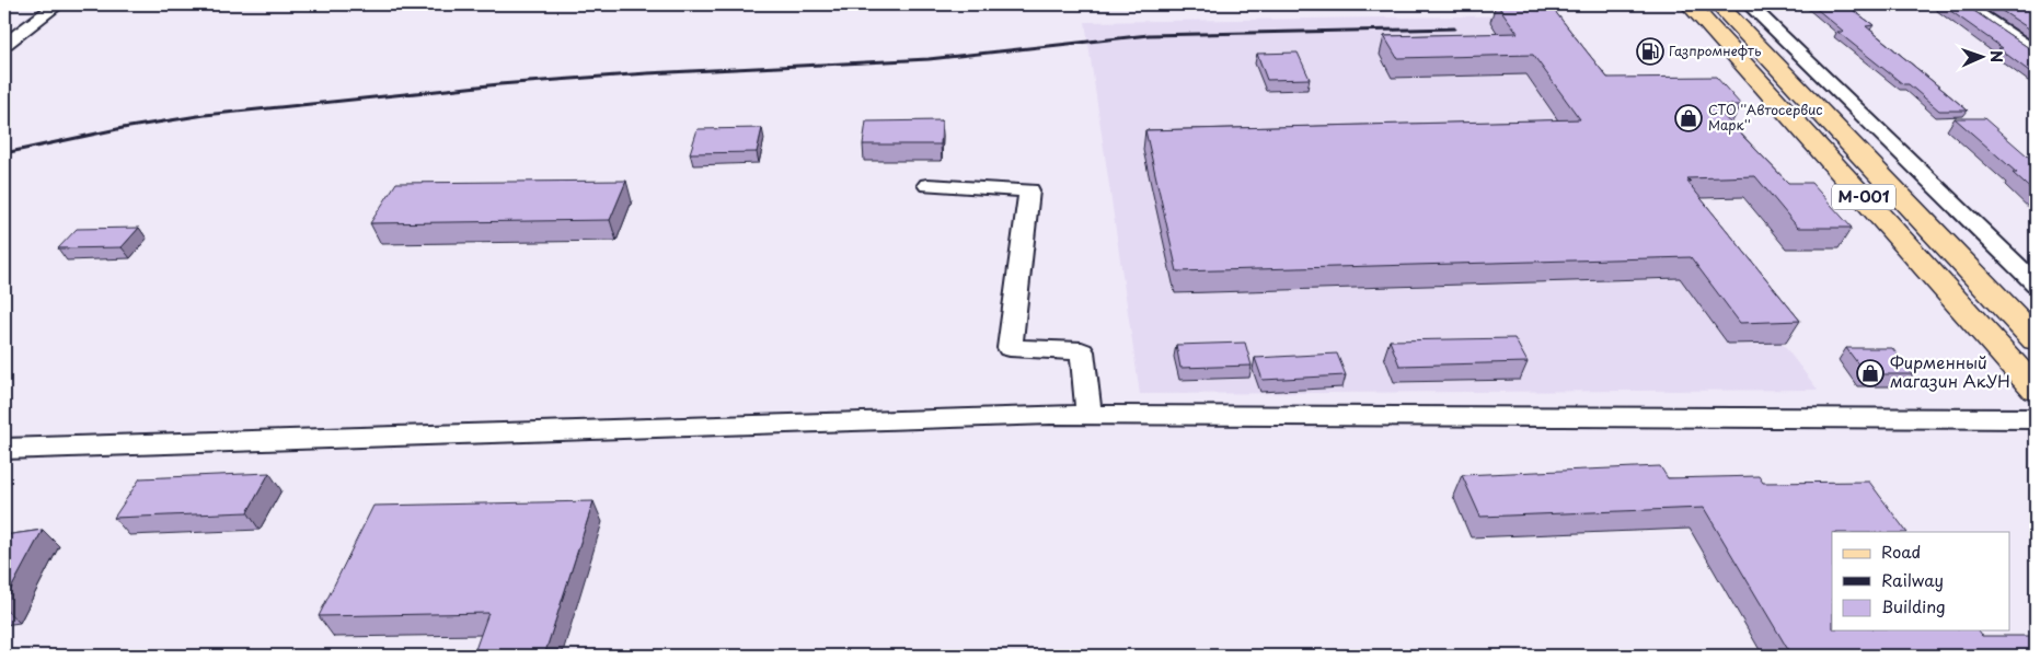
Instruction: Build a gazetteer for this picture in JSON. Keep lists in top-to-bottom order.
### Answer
{
  "streets": {
    "main road": ["M-001"]
  },
  "places": {
    "fuel station": ["Газпромнефть"],
    "shop": ["СТО ''Автосервис Марк''", "Фирменный магазин АкУН"]
  },
  "legend": ["Road", "Railway", "Building"],
  "north": "right"
}
